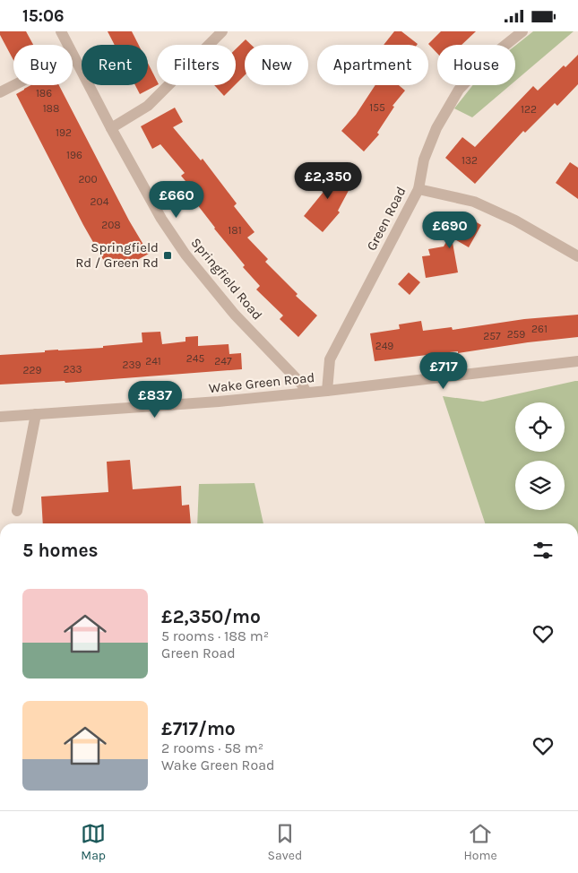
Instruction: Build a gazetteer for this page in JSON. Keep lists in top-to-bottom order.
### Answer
{
  "streets": {
    "street": ["Green Road", "Springfield Road", "Wake Green Road"]
  },
  "crossings": [
    ["Green Road", "Wake Green Road"],
    ["Springfield Road", "Wake Green Road"]
  ],
  "places": {
    "transit": ["Springfield Rd / Green Rd"]
  },
  "house_numbers": [
    "186",
    "155",
    "188",
    "122",
    "192",
    "196",
    "132",
    "200",
    "204",
    "208",
    "181",
    "261",
    "259",
    "257",
    "249",
    "245",
    "241",
    "247",
    "239",
    "233",
    "229"
  ],
  "page": {
    "status": "15:06",
    "chip": [
      "Buy",
      "Rent",
      "Filters",
      "New",
      "Apartment",
      "House"
    ],
    "price": [
      "£2,350",
      "£660",
      "£690",
      "£717",
      "£837"
    ],
    "heading": "5 homes",
    "list": [
      {
        "name": "£2,350/mo",
        "note": "5 rooms · 188 m² · Green Road"
      },
      {
        "name": "£717/mo",
        "note": "2 rooms · 58 m² · Wake Green Road"
      }
    ],
    "tabs": ["Map", "Saved", "Home"]
  }
}
